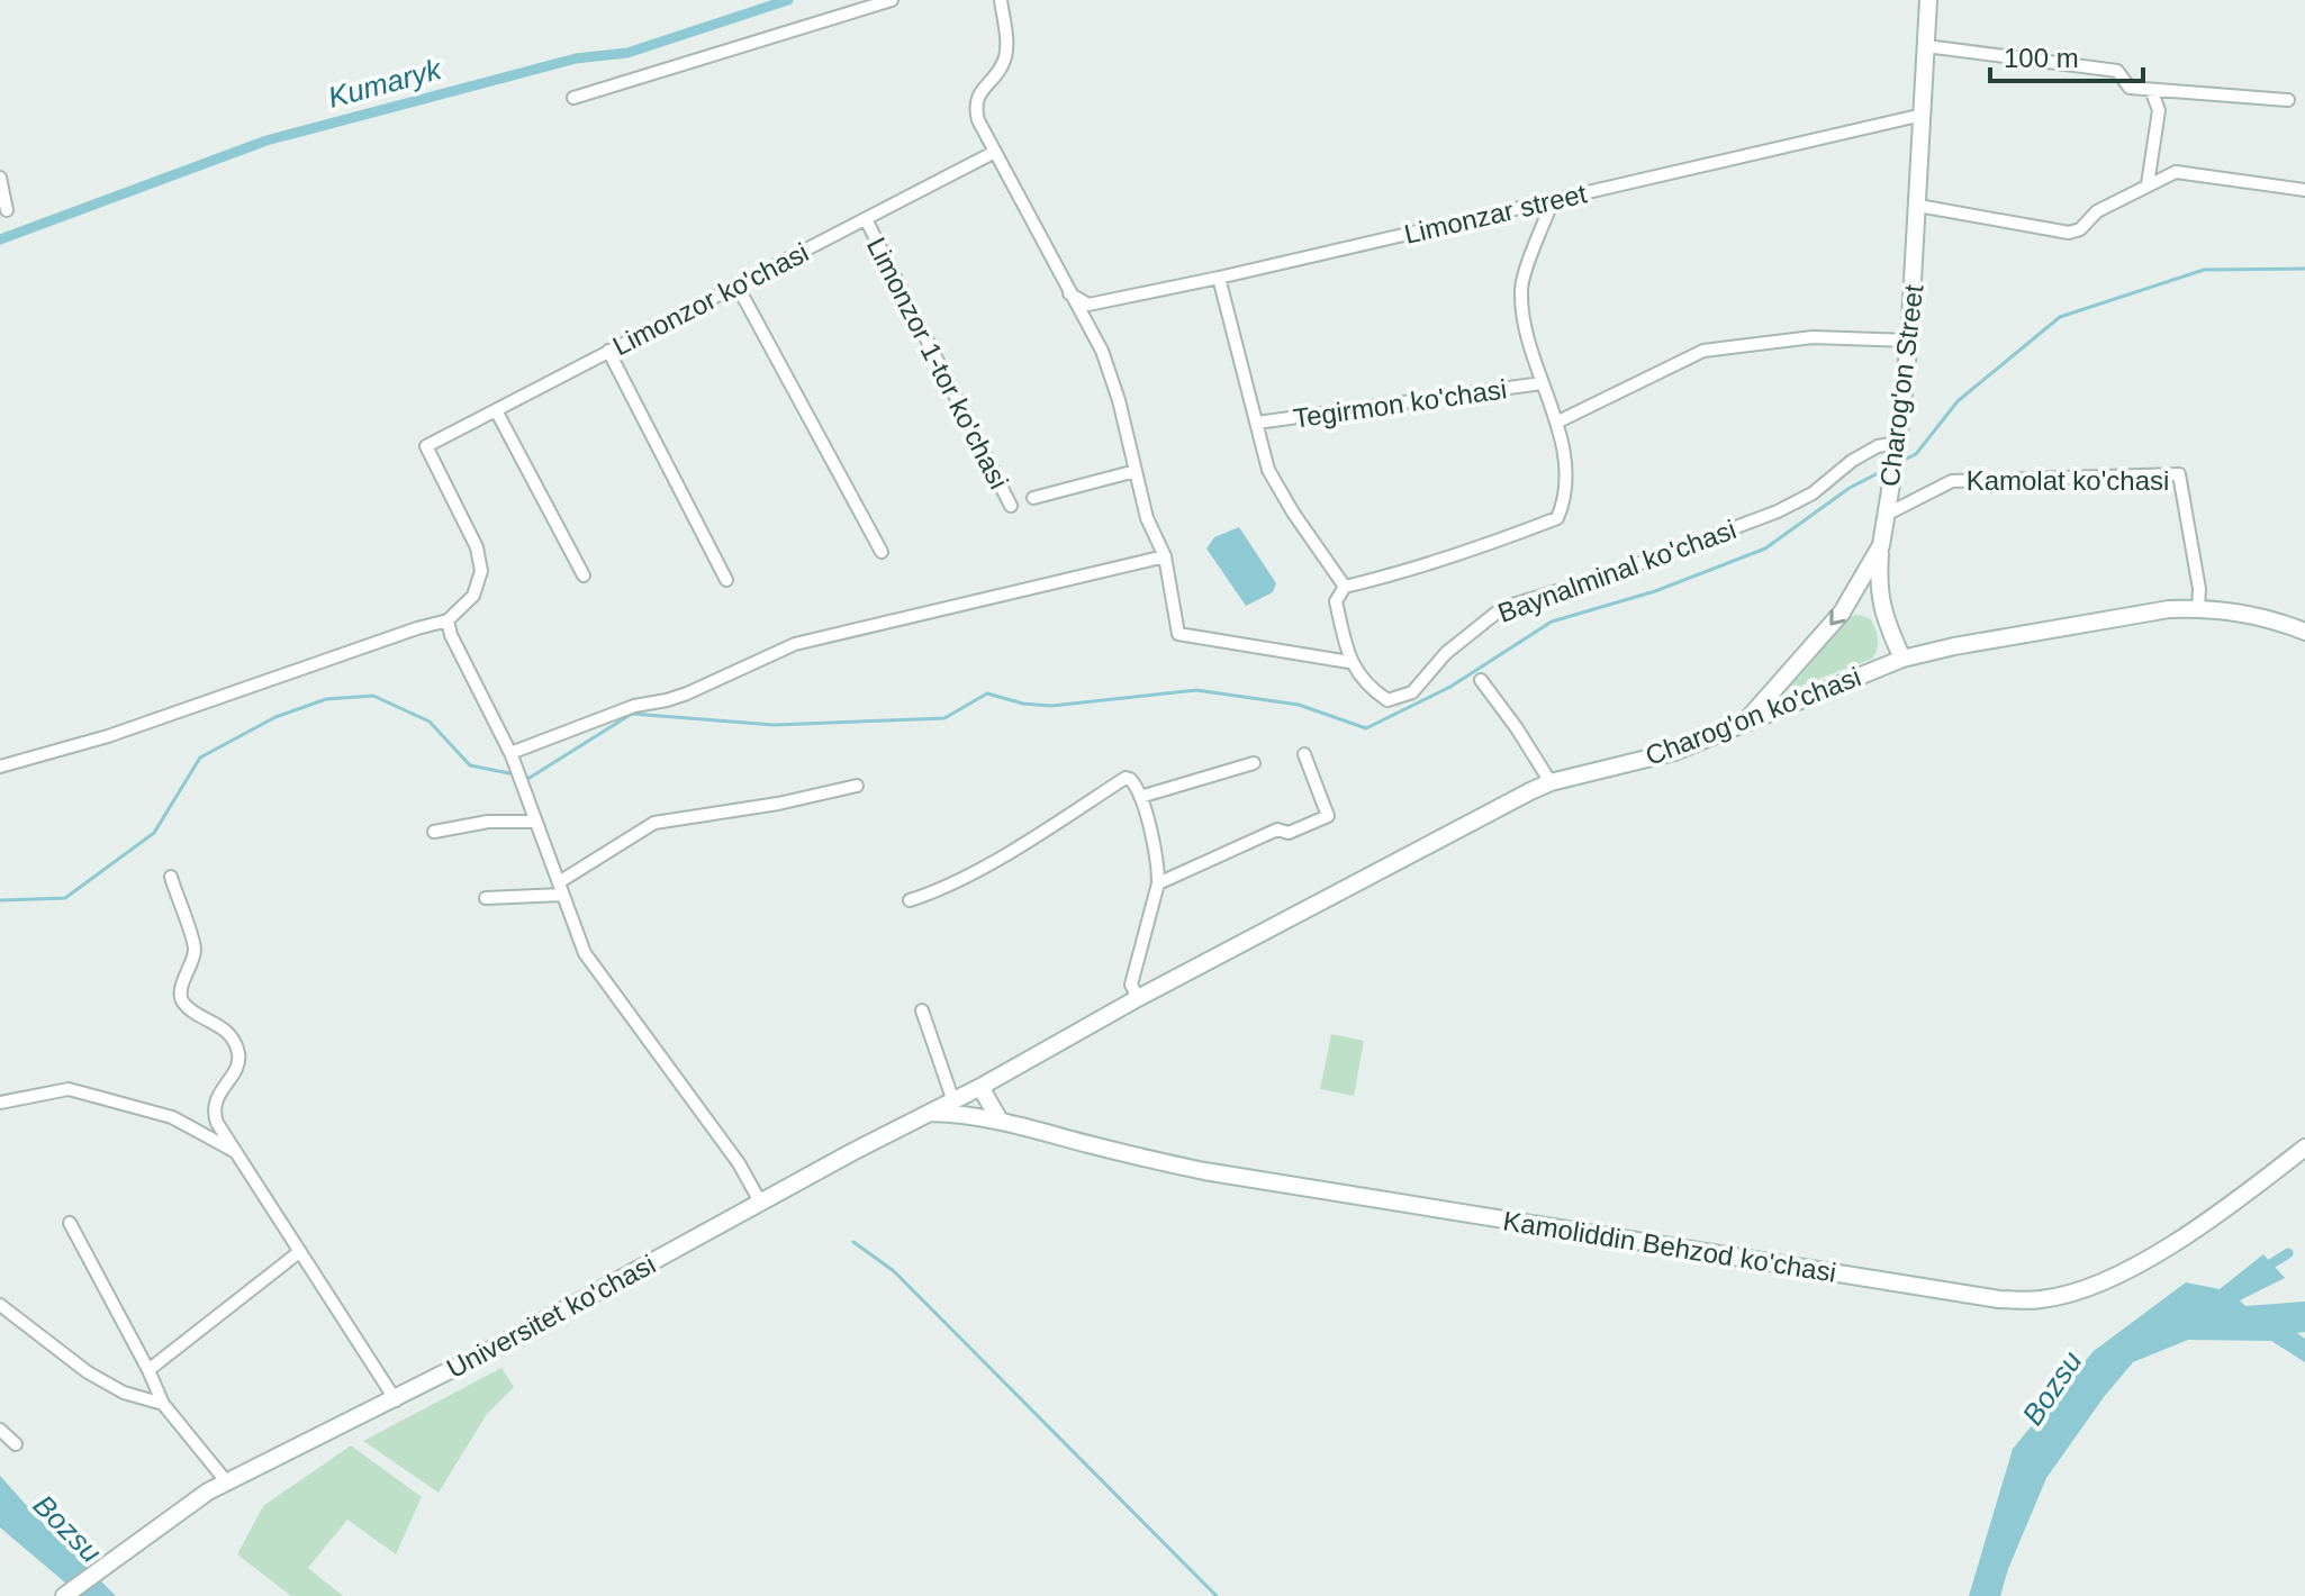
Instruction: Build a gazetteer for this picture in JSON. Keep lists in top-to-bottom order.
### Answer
{
  "streets": {
    "main road": [
      "Charog'on Street",
      "Charog'on ko'chasi",
      "Kamoliddin Behzod ko'chasi",
      "Universitet ko'chasi"
    ],
    "street": [
      "Limonzar street",
      "Limonzor ko'chasi",
      "Limonzor 1-tor ko'chasi",
      "Tegirmon ko'chasi",
      "Kamolat ko'chasi",
      "Baynalminal ko'chasi"
    ]
  },
  "crossings": [
    ["Limonzar street", "Charog'on Street"],
    ["Limonzor ko'chasi", "Limonzor 1-tor ko'chasi"],
    ["Charog'on Street", "Kamolat ko'chasi"],
    ["Charog'on Street", "Baynalminal ko'chasi"],
    ["Charog'on Street", "Charog'on ko'chasi"],
    ["Kamolat ko'chasi", "Charog'on ko'chasi"],
    ["Charog'on ko'chasi", "Universitet ko'chasi"],
    ["Kamoliddin Behzod ko'chasi", "Universitet ko'chasi"]
  ],
  "water": ["Kumaryk", "Bozsu"],
  "scale_bar": "100 m"
}
